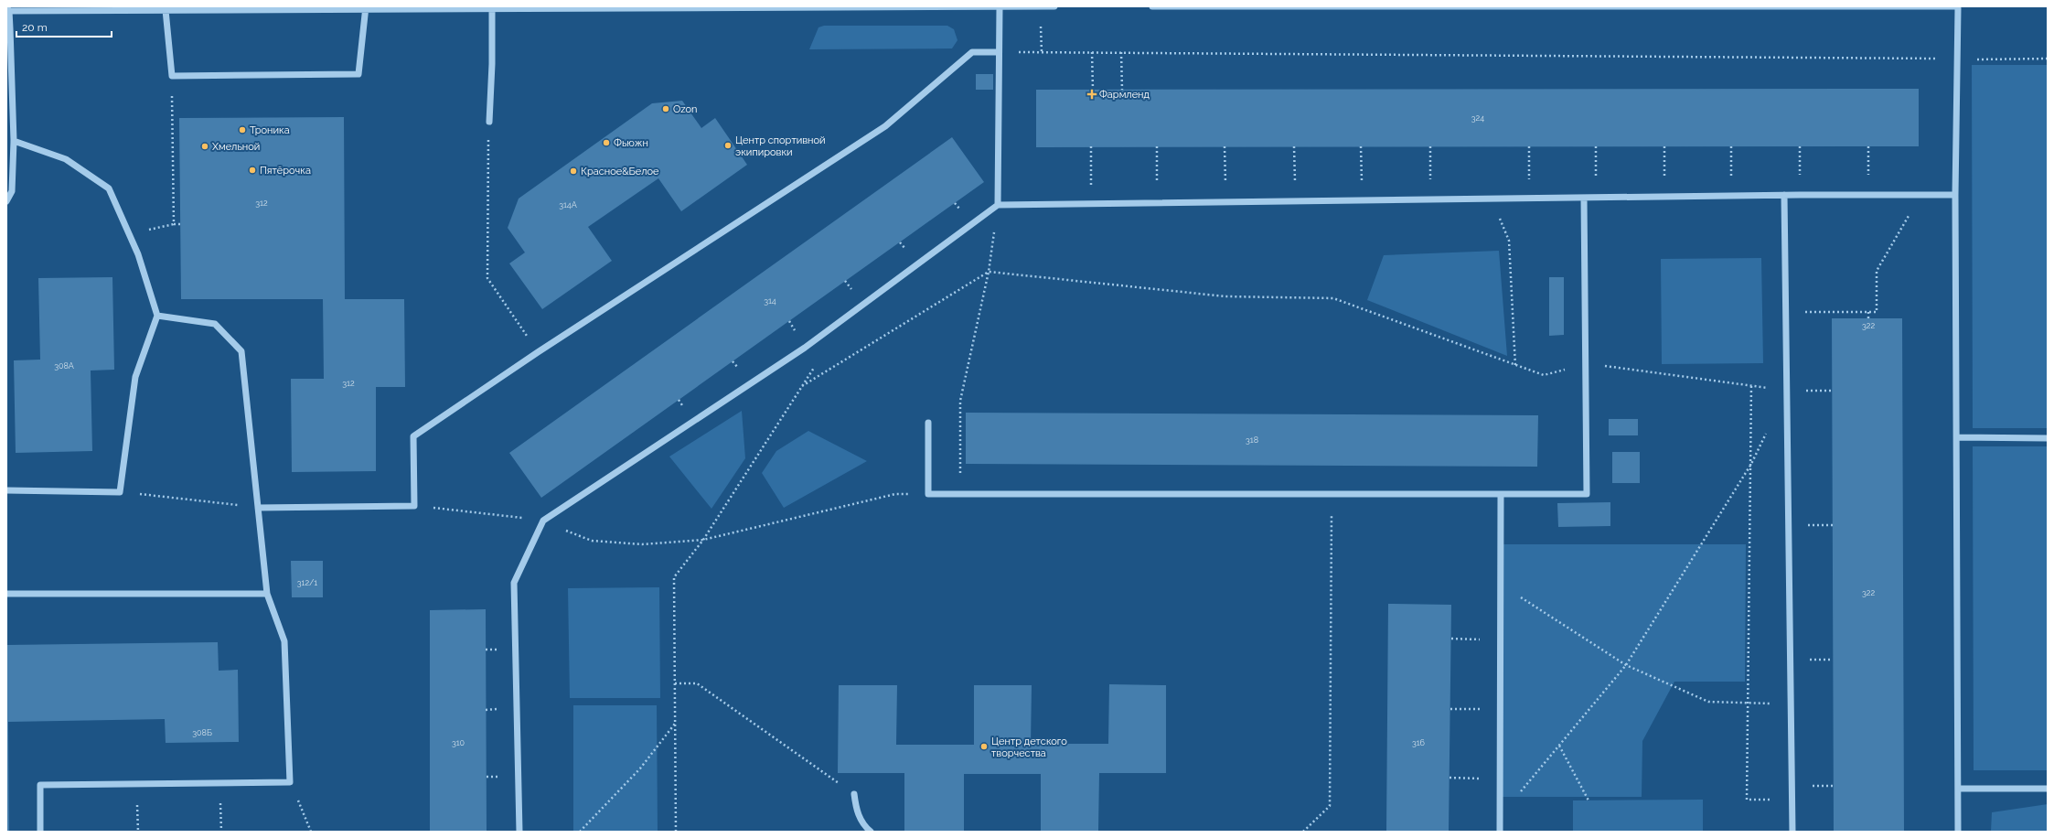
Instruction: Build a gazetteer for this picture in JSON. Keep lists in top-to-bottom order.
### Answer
{
  "places": {
    "health": ["Фармленд"],
    "other": [
      "Ozon",
      "Троника",
      "Фьюжн",
      "Центр спортивной экипировки",
      "Хмельной",
      "Пятёрочка",
      "Красное&Белое",
      "Центр детского творчества"
    ]
  },
  "house_numbers": [
    "324",
    "312",
    "314А",
    "314",
    "322",
    "308А",
    "312",
    "318",
    "312/1",
    "322",
    "308Б",
    "310",
    "316"
  ],
  "scale_bar": "20 m"
}
